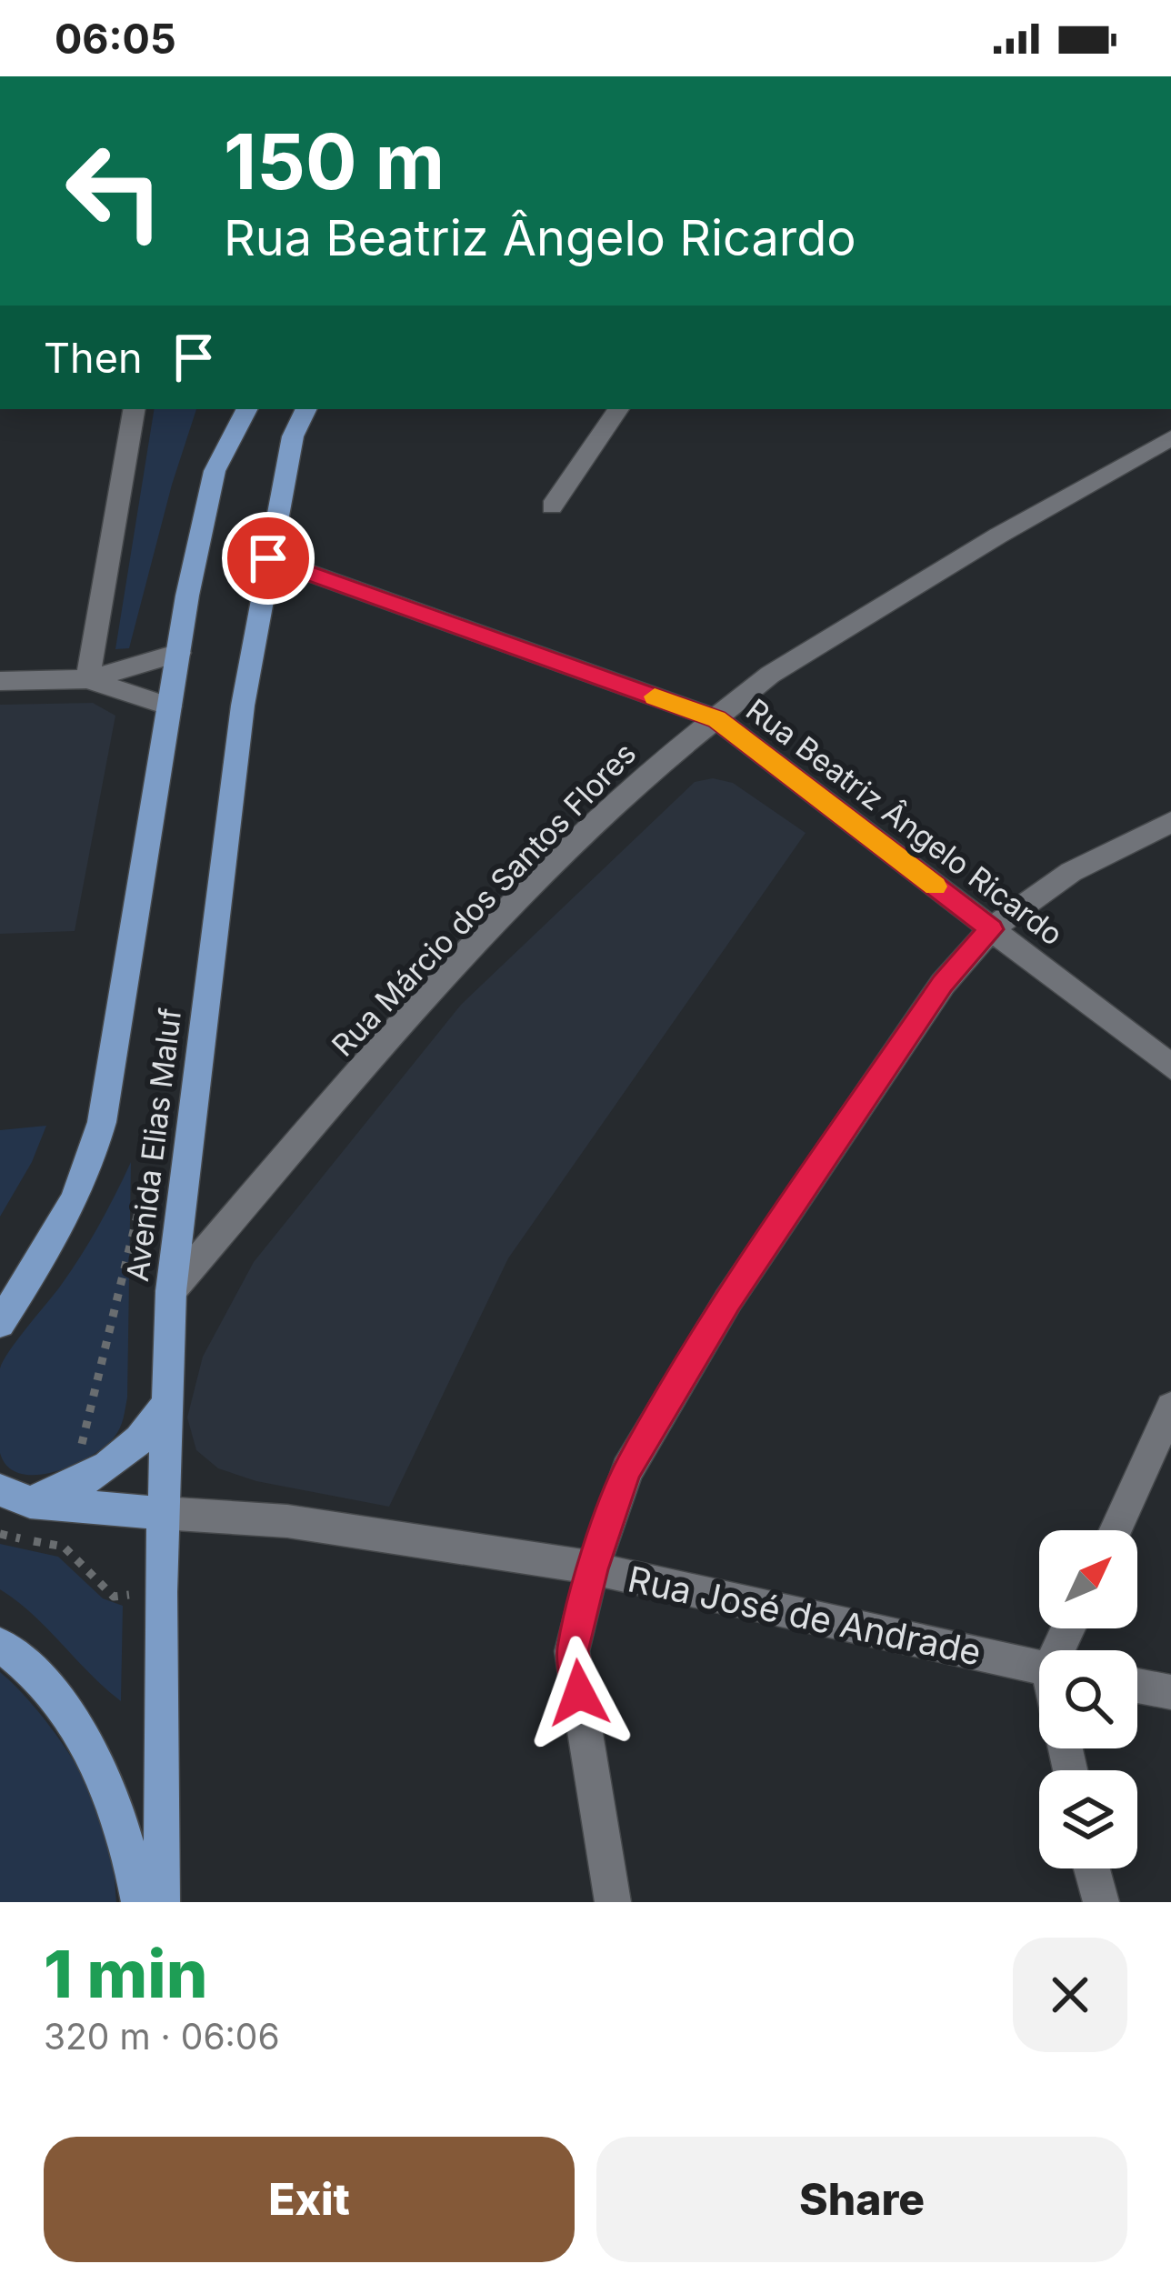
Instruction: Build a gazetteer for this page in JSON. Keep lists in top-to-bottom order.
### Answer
{
  "streets": {
    "main road": ["Avenida Elias Maluf"],
    "street": ["Rua Beatriz Ângelo Ricardo", "Rua Márcio dos Santos Flores", "Rua José de Andrade"]
  },
  "crossings": [
    ["Rua Beatriz Ângelo Ricardo", "Rua Márcio dos Santos Flores"],
    ["Rua Beatriz Ângelo Ricardo", "Avenida Elias Maluf"],
    ["Rua Márcio dos Santos Flores", "Avenida Elias Maluf"],
    ["Avenida Elias Maluf", "Rua José de Andrade"]
  ],
  "north": "top right",
  "page": {
    "status": "06:05",
    "turn": ["150 m", "Rua Beatriz Ângelo Ricardo"],
    "then": "Then",
    "heading": ["1 min", "320 m · 06:06"],
    "buttons": ["Exit", "Share"]
  }
}
